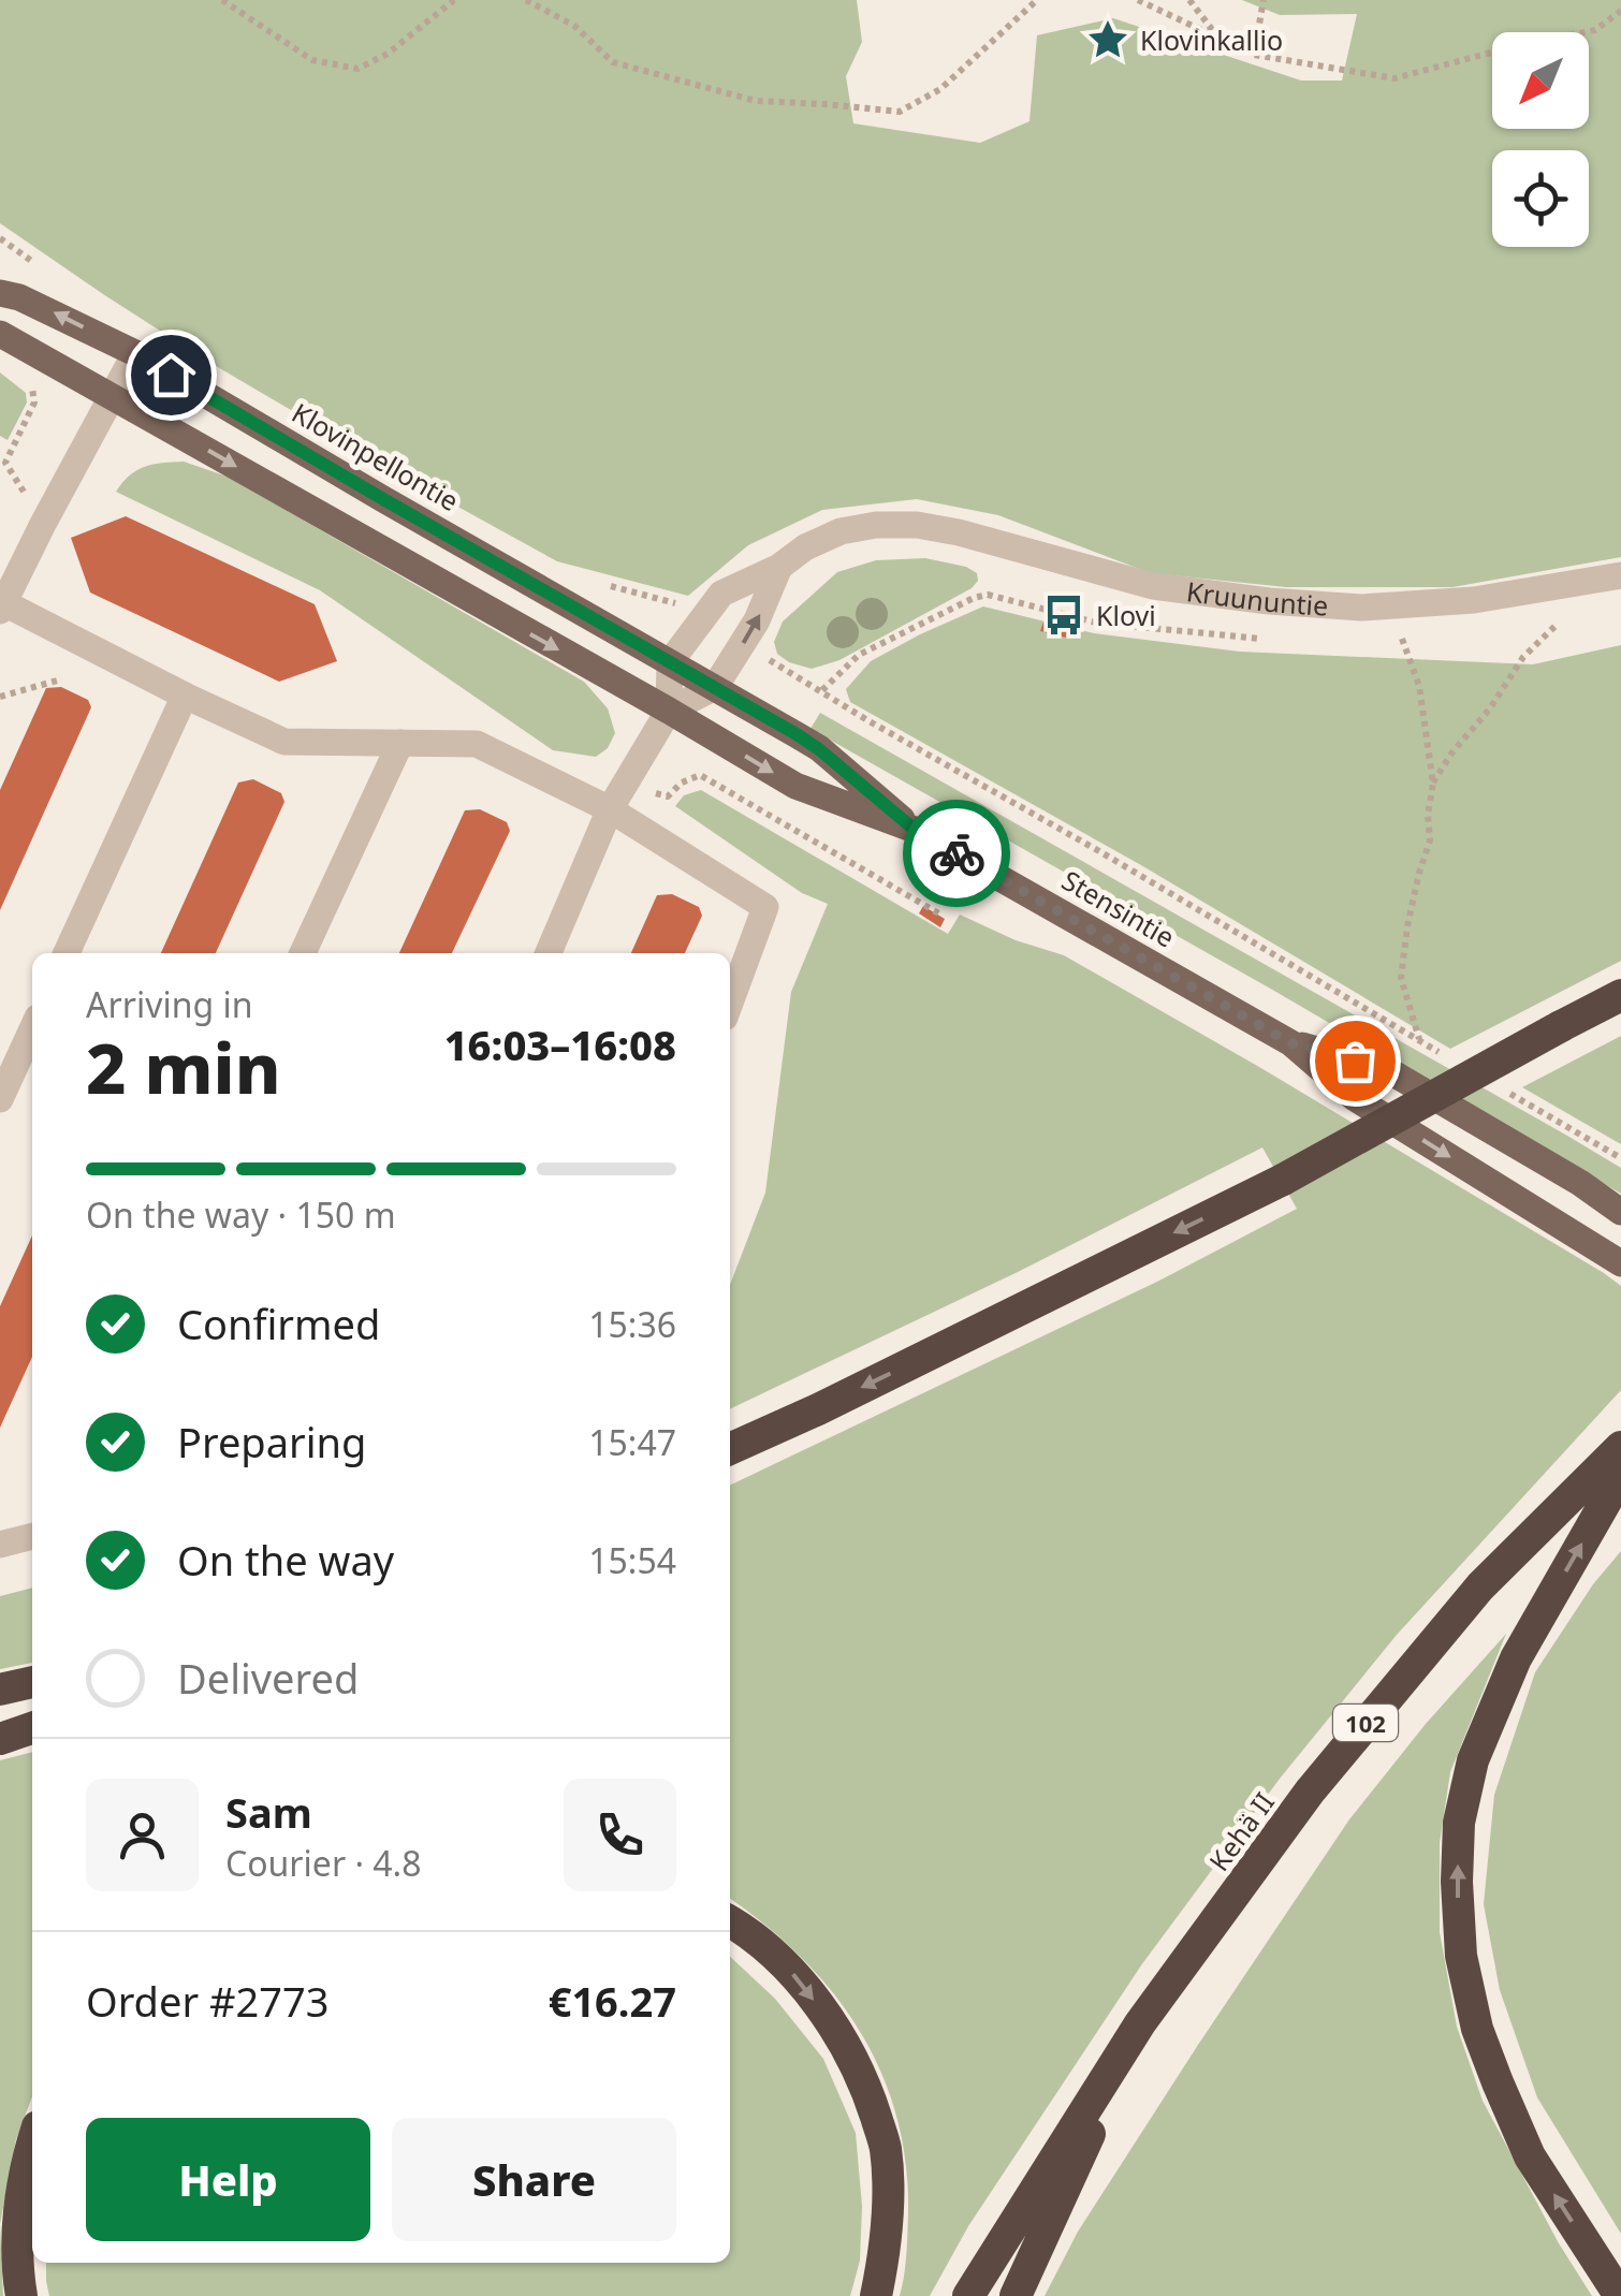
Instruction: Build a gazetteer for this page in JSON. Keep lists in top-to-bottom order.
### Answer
{
  "streets": {
    "highway": ["102", "Kehä II"],
    "main road": ["Klovinpellontie", "Stensintie"],
    "street": ["Kruununtie"]
  },
  "crossings": [
    ["Klovinpellontie", "Kruununtie"],
    ["Klovinpellontie", "Stensintie"]
  ],
  "places": {
    "place": ["Klovinkallio"],
    "bus stop": ["Klovi"]
  },
  "north": "bottom left",
  "page": {
    "heading": ["2 min", "Arriving in", "16:03–16:08"],
    "panel": [
      "Sam",
      "Courier · 4.8",
      "Order #2773",
      "€16.27"
    ],
    "bar": "On the way · 150 m",
    "list": [
      ["Confirmed", "15:36"],
      ["Preparing", "15:47"],
      ["On the way", "15:54"],
      "Delivered"
    ],
    "buttons": ["Help", "Share"]
  }
}
